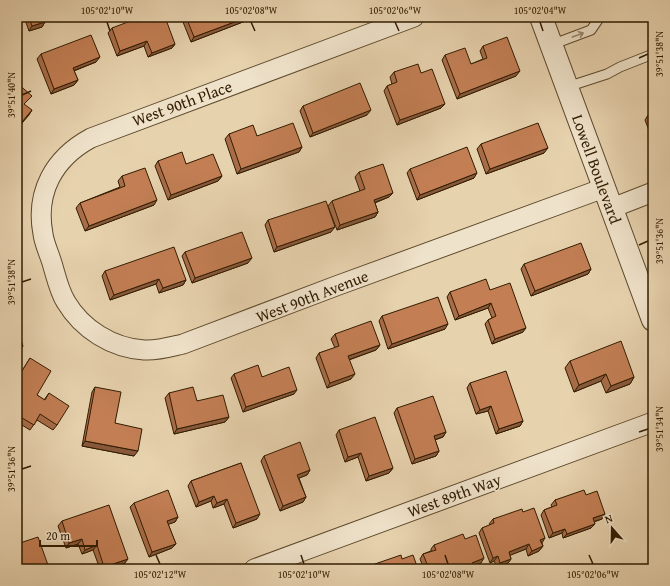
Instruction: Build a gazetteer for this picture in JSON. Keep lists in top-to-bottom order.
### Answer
{
  "streets": {
    "street": [
      "West 90th Place",
      "Lowell Boulevard",
      "West 90th Avenue",
      "West 89th Way"
    ]
  },
  "crossings": [
    ["West 90th Place", "West 90th Avenue"],
    ["Lowell Boulevard", "West 90th Avenue"]
  ],
  "scale_bar": "20 m",
  "north": "top",
  "coordinates": [
    "105°02'10\"W",
    "105°02'08\"W",
    "105°02'06\"W",
    "105°02'04\"W",
    "39°51'38\"N",
    "39°51'40\"N",
    "39°51'36\"N",
    "39°51'34\"N",
    "105°02'12\"W"
  ]
}
